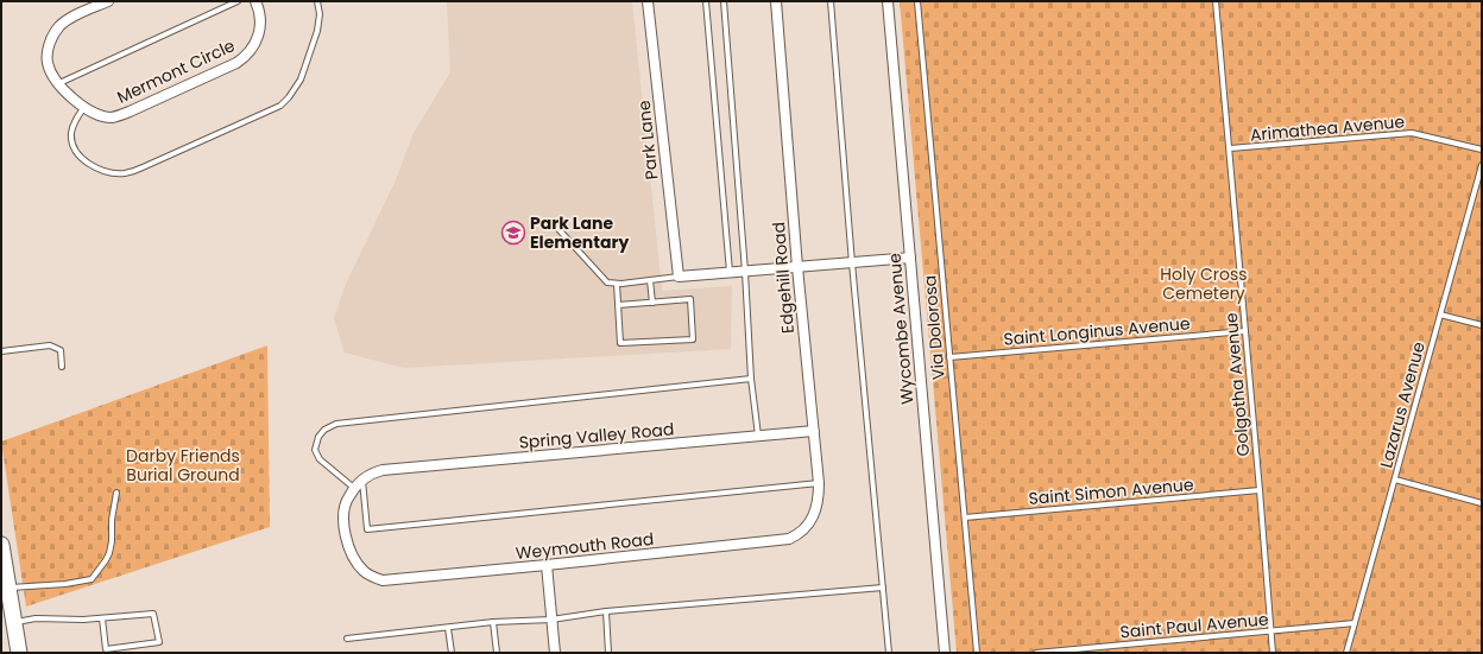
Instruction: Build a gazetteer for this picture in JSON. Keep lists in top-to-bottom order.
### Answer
{
  "streets": {
    "street": [
      "Mermont Circle",
      "Park Lane",
      "Edgehill Road",
      "Wycombe Avenue",
      "Spring Valley Road",
      "Weymouth Road"
    ],
    "lane": [
      "Arimathea Avenue",
      "Via Dolorosa",
      "Saint Longinus Avenue",
      "Golgotha Avenue",
      "Lazarus Avenue",
      "Saint Simon Avenue",
      "Saint Paul Avenue"
    ]
  },
  "crossings": [
    ["Arimathea Avenue", "Golgotha Avenue"],
    ["Edgehill Road", "Spring Valley Road"],
    ["Edgehill Road", "Weymouth Road"],
    ["Via Dolorosa", "Saint Longinus Avenue"],
    ["Via Dolorosa", "Saint Simon Avenue"],
    ["Saint Longinus Avenue", "Golgotha Avenue"],
    ["Golgotha Avenue", "Saint Simon Avenue"],
    ["Golgotha Avenue", "Saint Paul Avenue"],
    ["Lazarus Avenue", "Saint Paul Avenue"]
  ],
  "parks": ["Holy Cross Cemetery", "Darby Friends Burial Ground"],
  "places": {
    "school or university": ["Park Lane Elementary"]
  }
}
